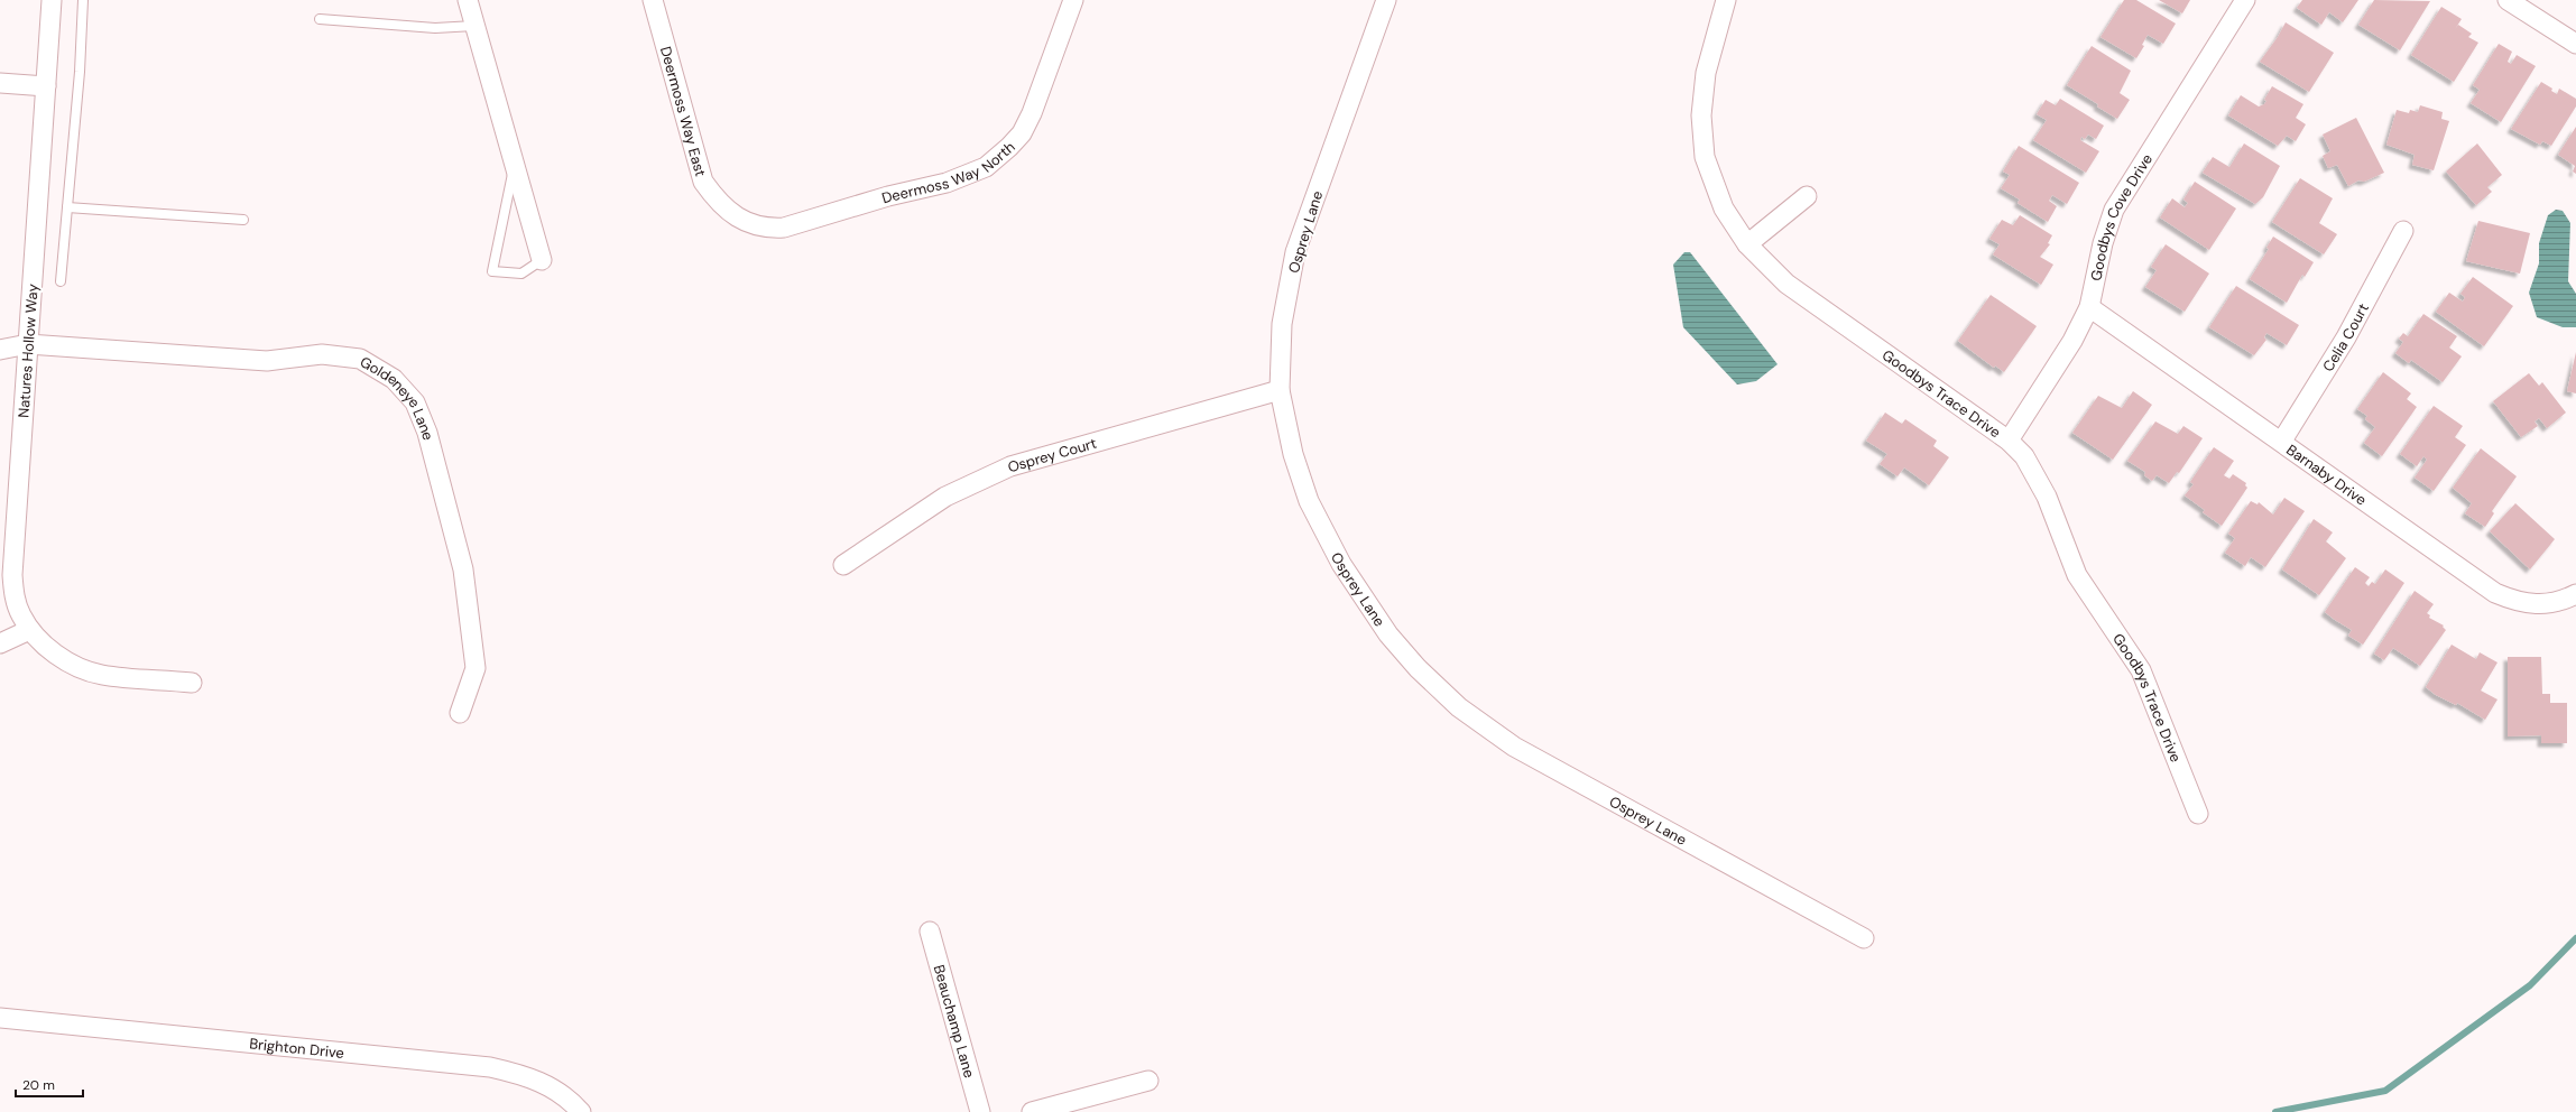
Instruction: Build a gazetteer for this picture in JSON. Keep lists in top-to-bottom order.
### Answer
{
  "streets": {
    "street": [
      "Deermoss Way East",
      "Deermoss Way North",
      "Goodbys Cove Drive",
      "Osprey Lane",
      "Celia Court",
      "Natures Hollow Way",
      "Goodbys Trace Drive",
      "Goldeneye Lane",
      "Osprey Court",
      "Barnaby Drive",
      "Beauchamp Lane",
      "Brighton Drive"
    ]
  },
  "crossings": [
    ["Deermoss Way East", "Deermoss Way North"],
    ["Goodbys Cove Drive", "Goodbys Trace Drive"],
    ["Goodbys Cove Drive", "Barnaby Drive"],
    ["Osprey Lane", "Osprey Court"],
    ["Celia Court", "Barnaby Drive"],
    ["Natures Hollow Way", "Goldeneye Lane"]
  ],
  "scale_bar": "20 m"
}
